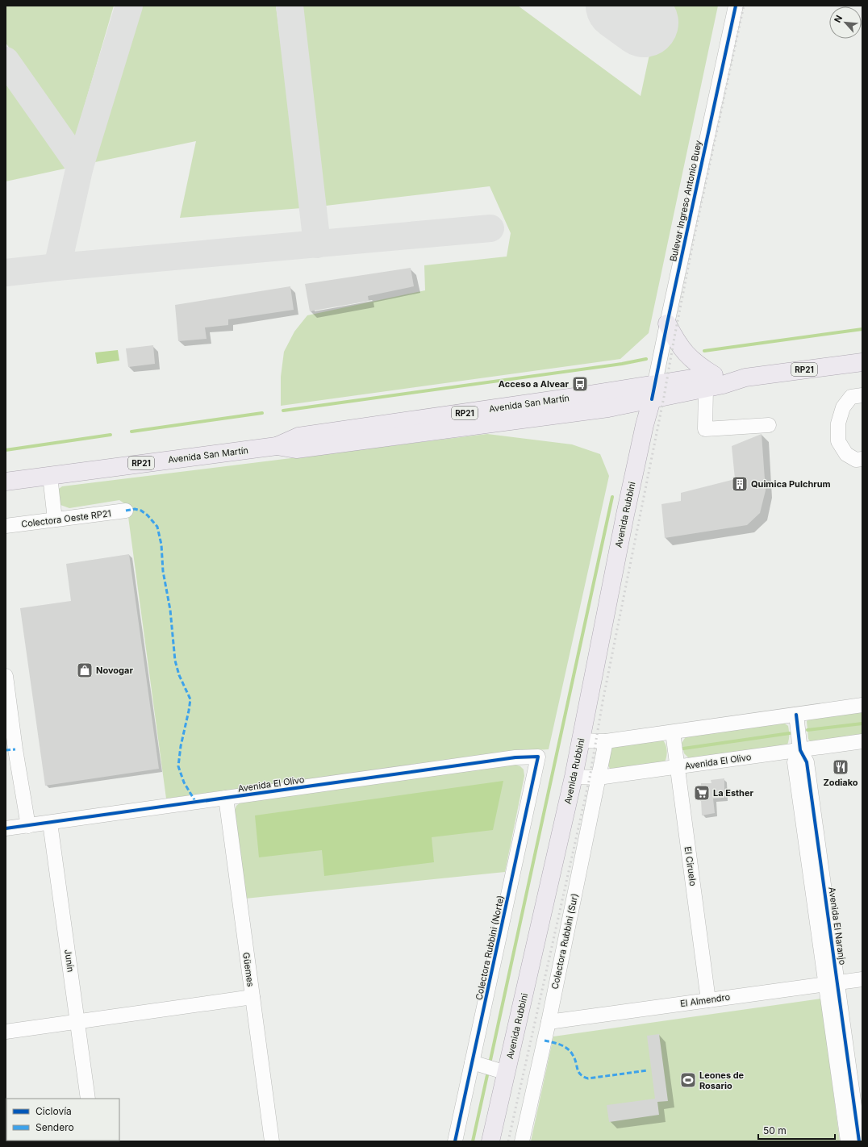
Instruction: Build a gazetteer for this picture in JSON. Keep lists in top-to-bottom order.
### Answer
{
  "streets": {
    "main road": ["RP21", "Avenida San Martín", "Avenida Rubbini"],
    "street": [
      "Bulevar Ingreso Antonio Buey",
      "Colectora Oeste RP21",
      "Avenida El Olivo",
      "El Ciruelo",
      "Colectora Rubbini (Sur)",
      "Colectora Rubbini (Norte)",
      "Junín",
      "Güemes",
      "El Almendro"
    ],
    "cycle path": ["Avenida El Naranjo"]
  },
  "crossings": [
    ["Bulevar Ingreso Antonio Buey", "Avenida San Martín"],
    ["Bulevar Ingreso Antonio Buey", "Avenida Rubbini"],
    ["Avenida San Martín", "Avenida Rubbini"],
    ["Avenida Rubbini", "Avenida El Olivo"],
    ["Avenida El Olivo", "El Ciruelo"],
    ["Avenida El Olivo", "Colectora Rubbini (Sur)"],
    ["Avenida El Olivo", "Colectora Rubbini (Norte)"],
    ["Avenida El Olivo", "Junín"],
    ["Avenida El Olivo", "Güemes"],
    ["El Ciruelo", "El Almendro"],
    ["Colectora Rubbini (Sur)", "El Almendro"]
  ],
  "places": {
    "bus stop": ["Acceso a Alvear"],
    "building": ["Quimica Pulchrum"],
    "shop": ["Novogar"],
    "restaurant": ["Zodiako"],
    "supermarket": ["La Esther"],
    "sports": ["Leones de Rosario"]
  },
  "legend": ["Ciclovía", "Sendero"],
  "scale_bar": "50 m",
  "north": "top left"
}
